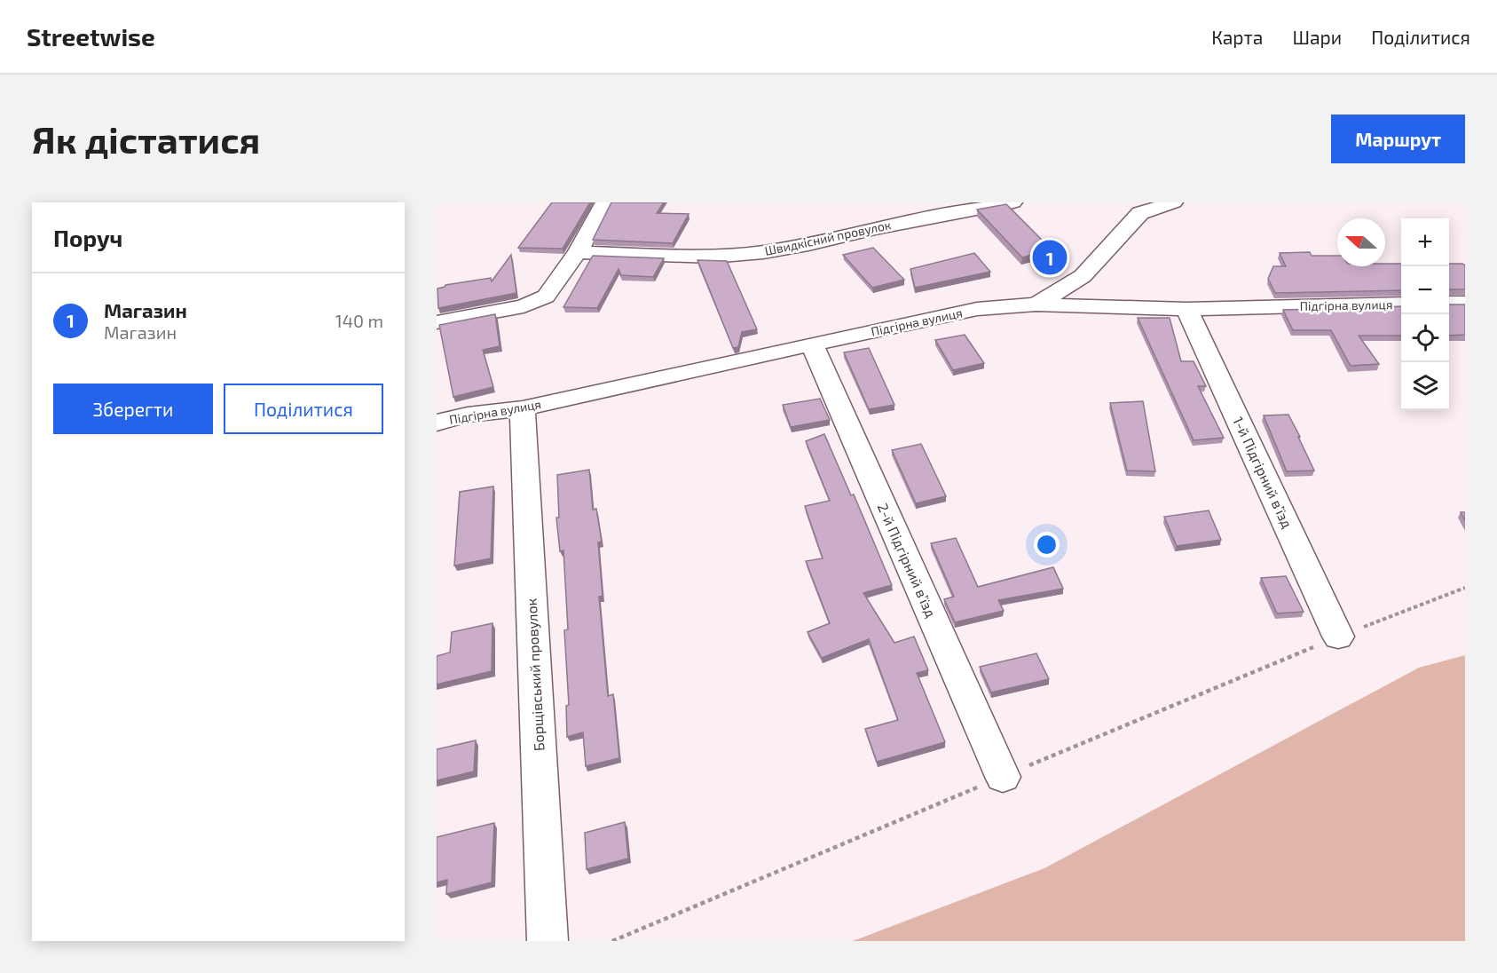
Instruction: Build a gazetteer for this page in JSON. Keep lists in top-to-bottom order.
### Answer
{
  "streets": {
    "street": [
      "Швидкісний провулок",
      "Підгірна вулиця",
      "1-й Підгірний в’їзд",
      "2-й Підгірний в’їзд",
      "Борщівський провулок"
    ]
  },
  "crossings": [
    ["Підгірна вулиця", "1-й Підгірний в’їзд"],
    ["Підгірна вулиця", "2-й Підгірний в’їзд"],
    ["Підгірна вулиця", "Борщівський провулок"]
  ],
  "north": "left",
  "page": {
    "header": "Streetwise",
    "nav": ["Карта", "Шари", "Поділитися"],
    "buttons": [
      "Маршрут",
      ["Зберегти", "Поділитися"]
    ],
    "title": "Як дістатися",
    "heading": "Поруч",
    "map_buttons": ["+", "−"],
    "pins": "1",
    "list": [
      {
        "mark": "1",
        "name": "Магазин",
        "note": "Магазин",
        "value": "140 m"
      }
    ]
  }
}
